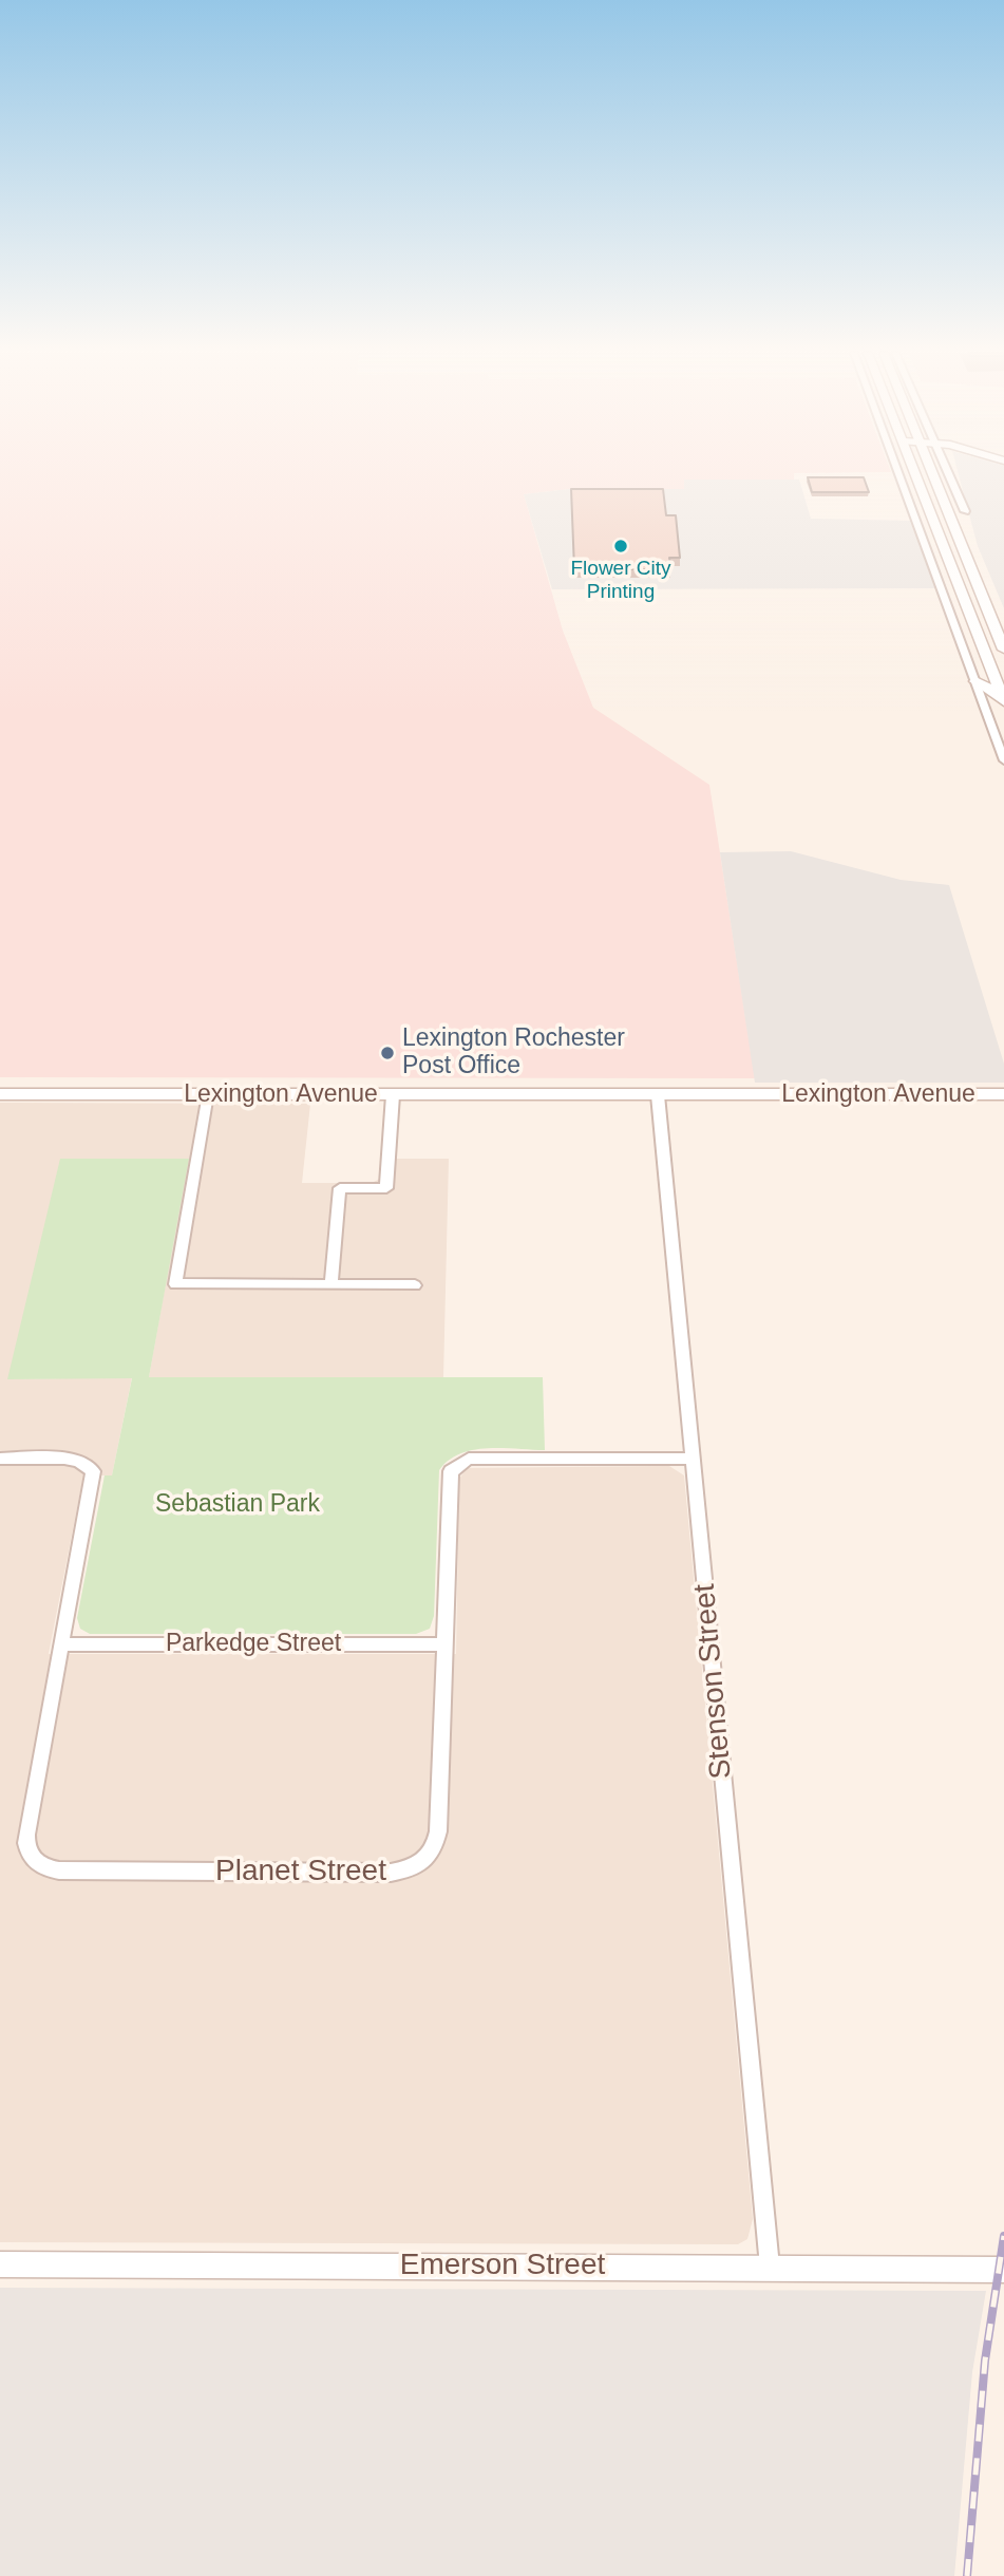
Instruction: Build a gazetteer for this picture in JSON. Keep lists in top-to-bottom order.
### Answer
{
  "streets": {
    "main road": ["Lexington Avenue"],
    "street": [
      "Parkedge Street",
      "Stenson Street",
      "Planet Street",
      "Emerson Street"
    ]
  },
  "crossings": [
    ["Lexington Avenue", "Stenson Street"],
    ["Parkedge Street", "Planet Street"],
    ["Stenson Street", "Planet Street"],
    ["Stenson Street", "Emerson Street"]
  ],
  "parks": ["Sebastian Park"],
  "places": ["Flower City Printing", "Lexington Rochester Post Office"]
}
